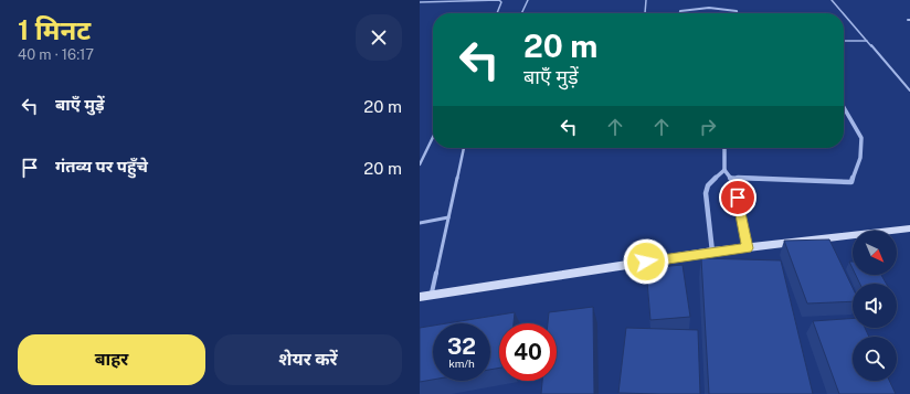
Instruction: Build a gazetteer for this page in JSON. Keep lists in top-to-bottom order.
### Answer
{
  "north": "bottom right",
  "page": {
    "heading": ["1 मिनट", "40 m · 16:17"],
    "turn": ["20 m", "बाएँ मुड़ें"],
    "list": [
      {
        "name": "बाएँ मुड़ें",
        "value": "20 m"
      },
      {
        "name": "गंतव्य पर पहुँचे",
        "value": "20 m"
      }
    ],
    "speed": "32 km/h",
    "limit": "40",
    "buttons": ["बाहर", "शेयर करें"]
  }
}
